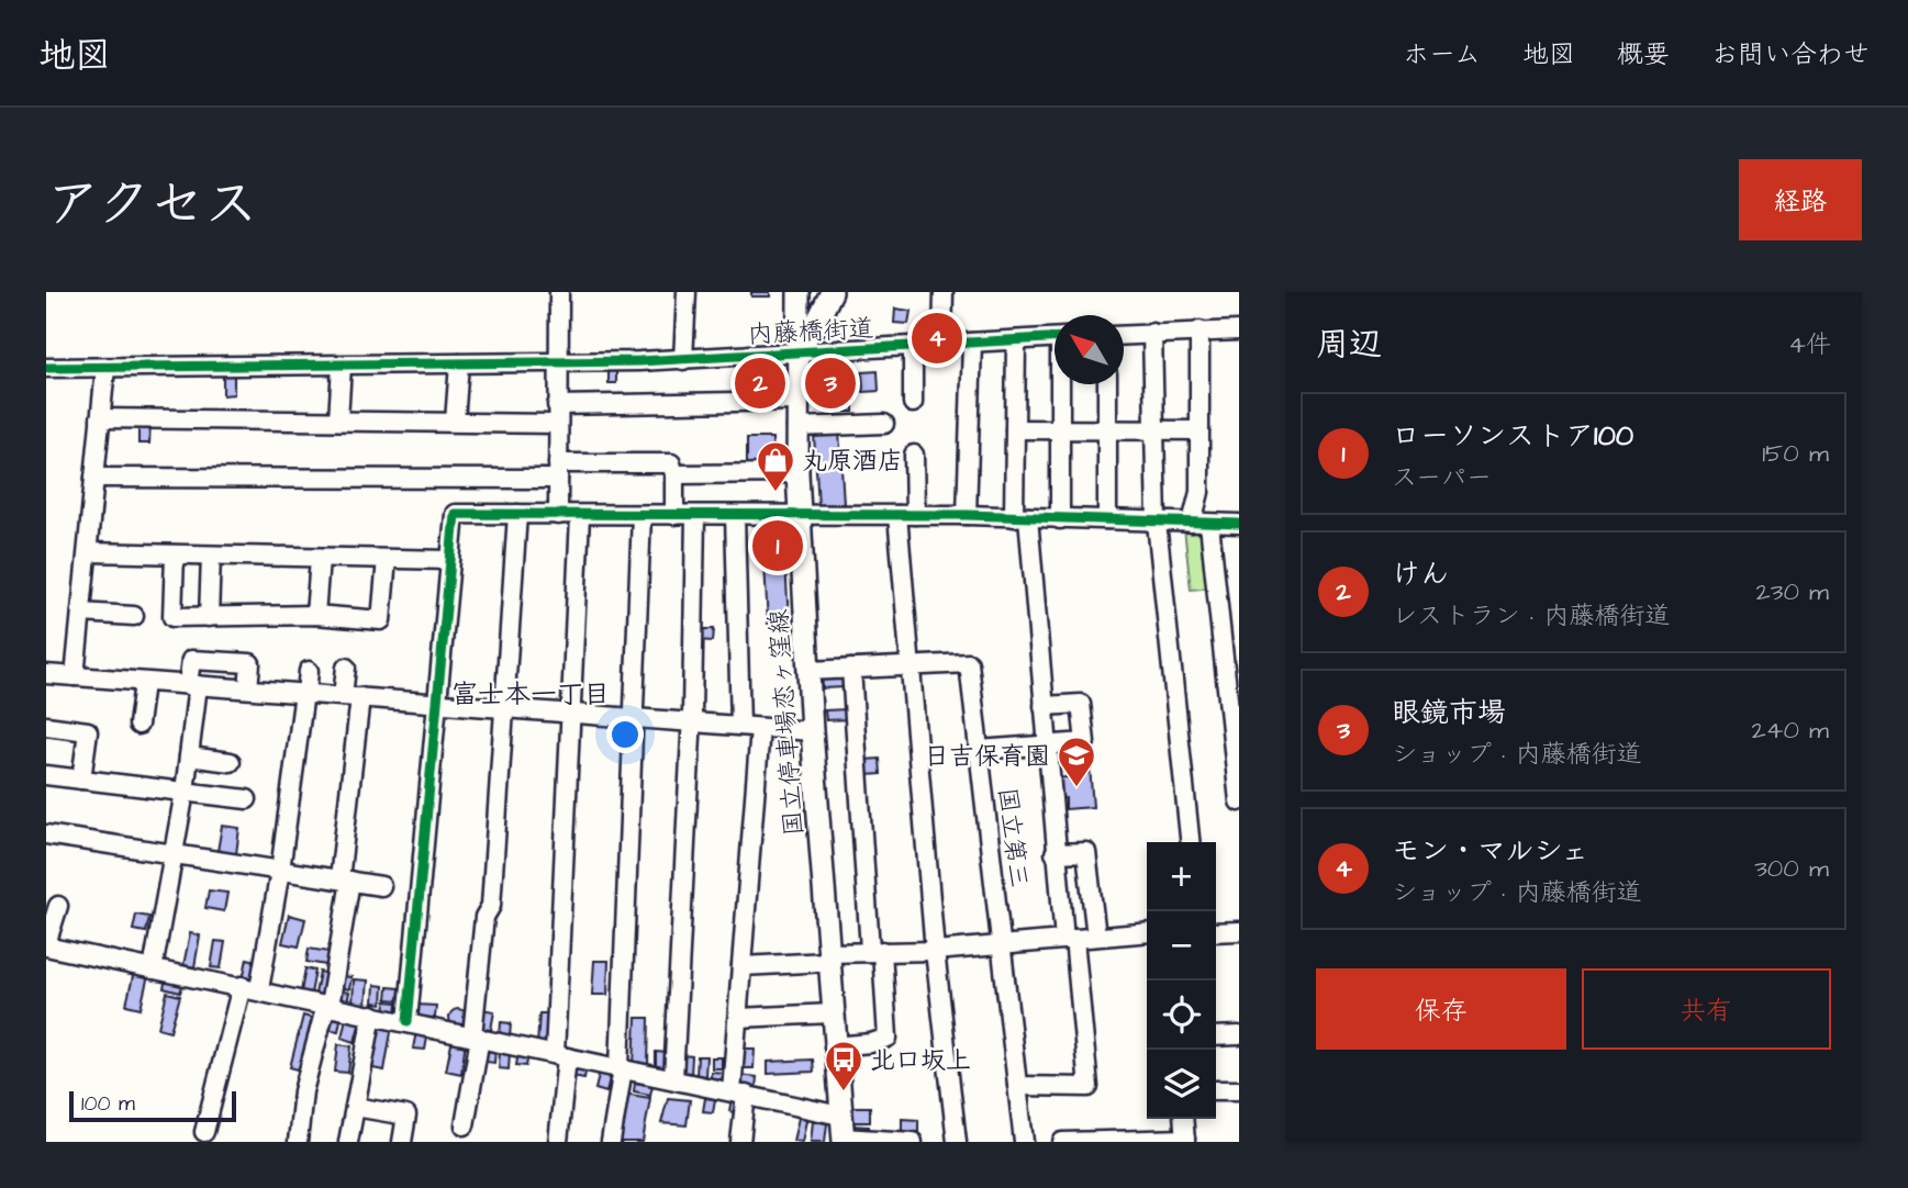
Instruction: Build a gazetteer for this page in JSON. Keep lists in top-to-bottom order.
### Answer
{
  "streets": {
    "main road": ["国立停車場恋ヶ窪線"],
    "street": ["内藤橋街道", "国立第三"]
  },
  "crossings": [
    ["内藤橋街道", "国立停車場恋ヶ窪線"],
    ["国立停車場恋ヶ窪線", "国立第三"]
  ],
  "districts": ["富士本一丁目"],
  "places": {
    "shop": ["丸原酒店"],
    "school or university": ["日吉保育園"],
    "bus stop": ["北口坂上"]
  },
  "scale_bar": "100 m",
  "north": "top left",
  "page": {
    "header": "地図",
    "nav": [
      "ホーム",
      "地図",
      "概要",
      "お問い合わせ"
    ],
    "title": "アクセス",
    "buttons": [
      "経路",
      ["保存", "共有"]
    ],
    "heading": ["周辺", "4件"],
    "pins": [
      "4",
      "2",
      "3",
      "1"
    ],
    "list": [
      {
        "mark": "1",
        "name": "ローソンストア100",
        "note": "スーパー",
        "value": "150 m"
      },
      {
        "mark": "2",
        "name": "けん",
        "note": "レストラン · 内藤橋街道",
        "value": "230 m"
      },
      {
        "mark": "3",
        "name": "眼鏡市場",
        "note": "ショップ · 内藤橋街道",
        "value": "240 m"
      },
      {
        "mark": "4",
        "name": "モン・マルシェ",
        "note": "ショップ · 内藤橋街道",
        "value": "300 m"
      }
    ],
    "map_buttons": ["+", "−"],
    "scale": "100 m"
  }
}
